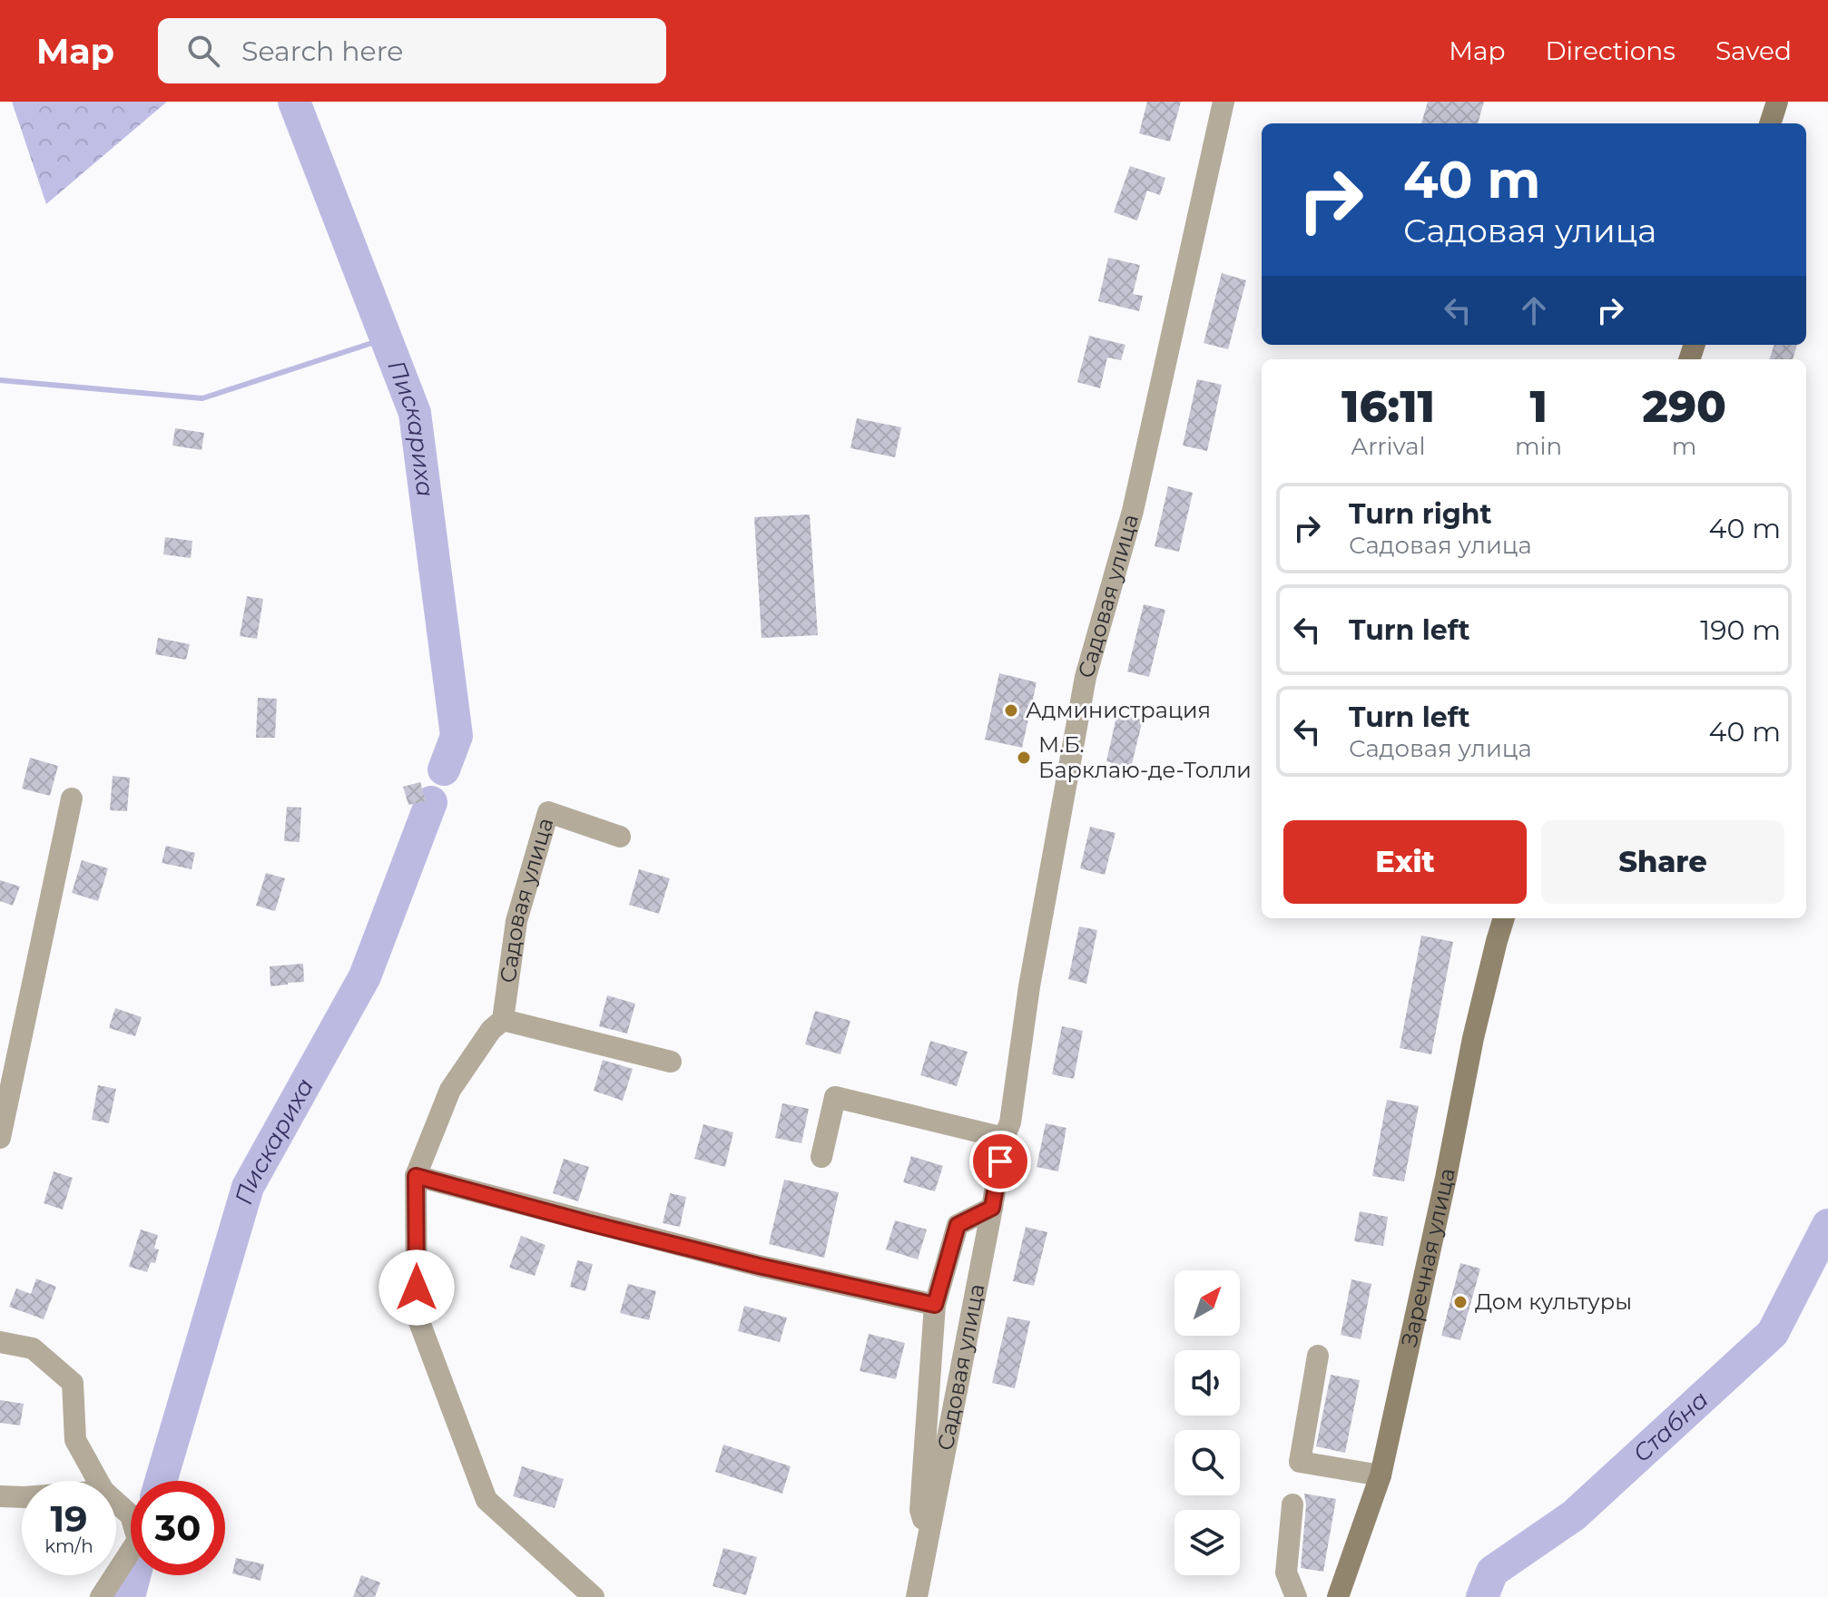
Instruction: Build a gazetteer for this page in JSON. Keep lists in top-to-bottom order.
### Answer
{
  "streets": {
    "street": ["Садовая улица", "Заречная улица"]
  },
  "water": ["Пискариха", "Стабна"],
  "places": ["Администрация", "М.Б. Барклаю-де-Толли", "Дом культуры"],
  "north": "top right",
  "page": {
    "header": "Map",
    "search": "Search here",
    "nav": ["Map", "Directions", "Saved"],
    "turn": ["40 m", "Садовая улица"],
    "eta": [
      "16:11",
      "Arrival",
      "1",
      "min",
      "290",
      "m"
    ],
    "list": [
      {
        "name": "Turn right",
        "note": "Садовая улица",
        "value": "40 m"
      },
      {
        "name": "Turn left",
        "value": "190 m"
      },
      {
        "name": "Turn left",
        "note": "Садовая улица",
        "value": "40 m"
      }
    ],
    "buttons": ["Exit", "Share"],
    "speed": "19 km/h",
    "limit": "30"
  }
}
